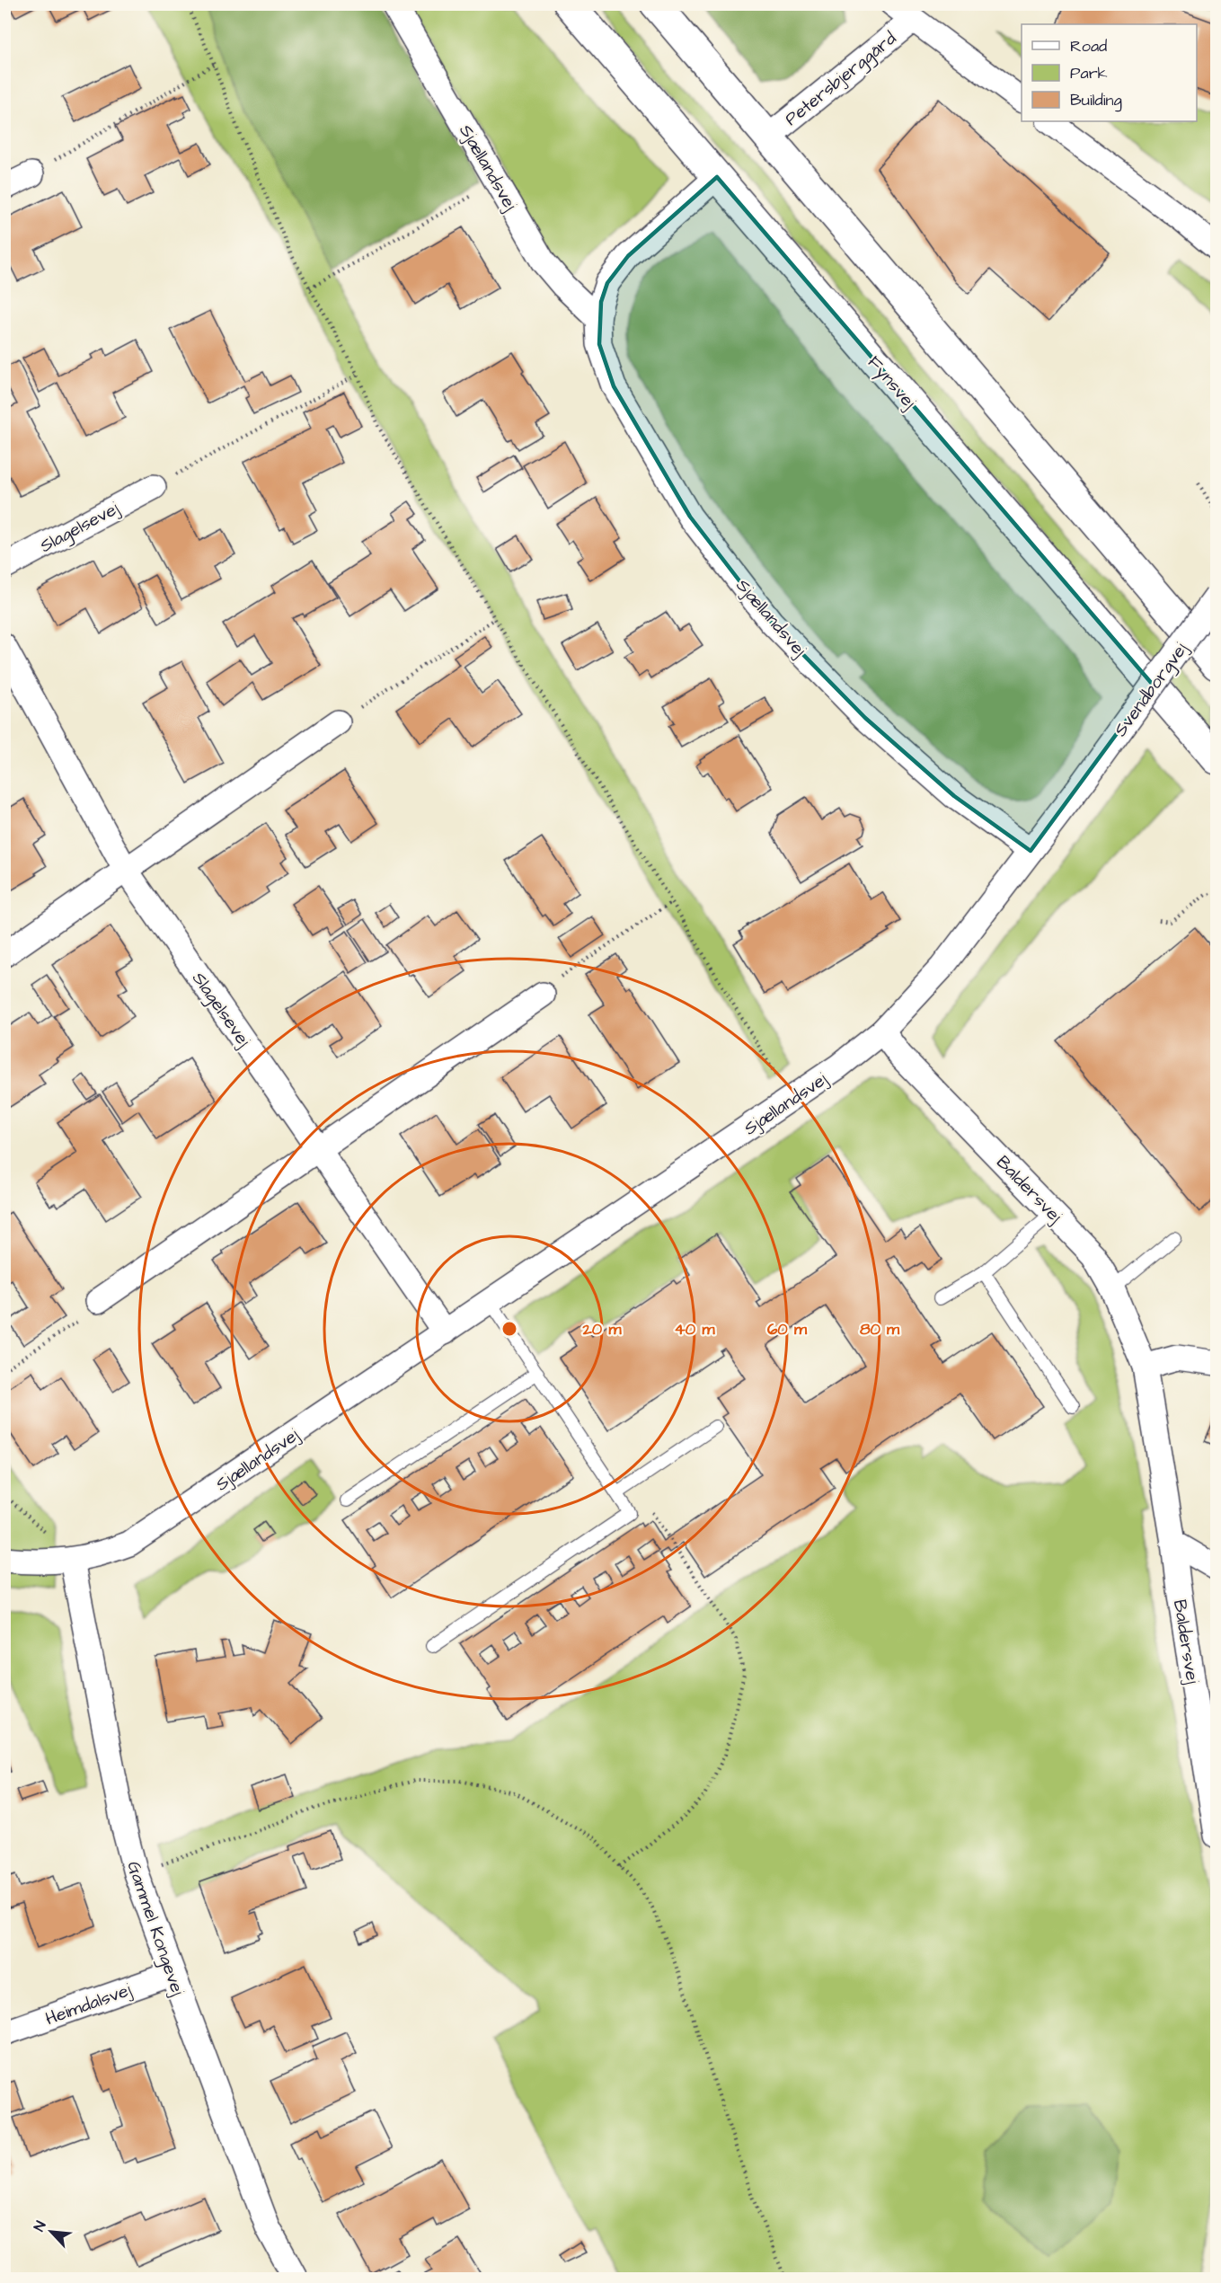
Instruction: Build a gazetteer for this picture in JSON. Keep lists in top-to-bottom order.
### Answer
{
  "streets": {
    "main road": ["Fynsvej"],
    "street": [
      "Petersbjerggård",
      "Sjællandsvej",
      "Slagelsevej",
      "Svendborgvej",
      "Baldersvej",
      "Gammel Kongevej",
      "Heimdalsvej"
    ]
  },
  "crossings": [
    ["Sjællandsvej", "Fynsvej"],
    ["Sjællandsvej", "Slagelsevej"],
    ["Sjællandsvej", "Svendborgvej"],
    ["Sjællandsvej", "Baldersvej"],
    ["Sjællandsvej", "Gammel Kongevej"],
    ["Gammel Kongevej", "Heimdalsvej"]
  ],
  "legend": ["Road", "Park", "Building"],
  "north": "top left",
  "rings": [
    "20 m",
    "40 m",
    "60 m",
    "80 m"
  ]
}
